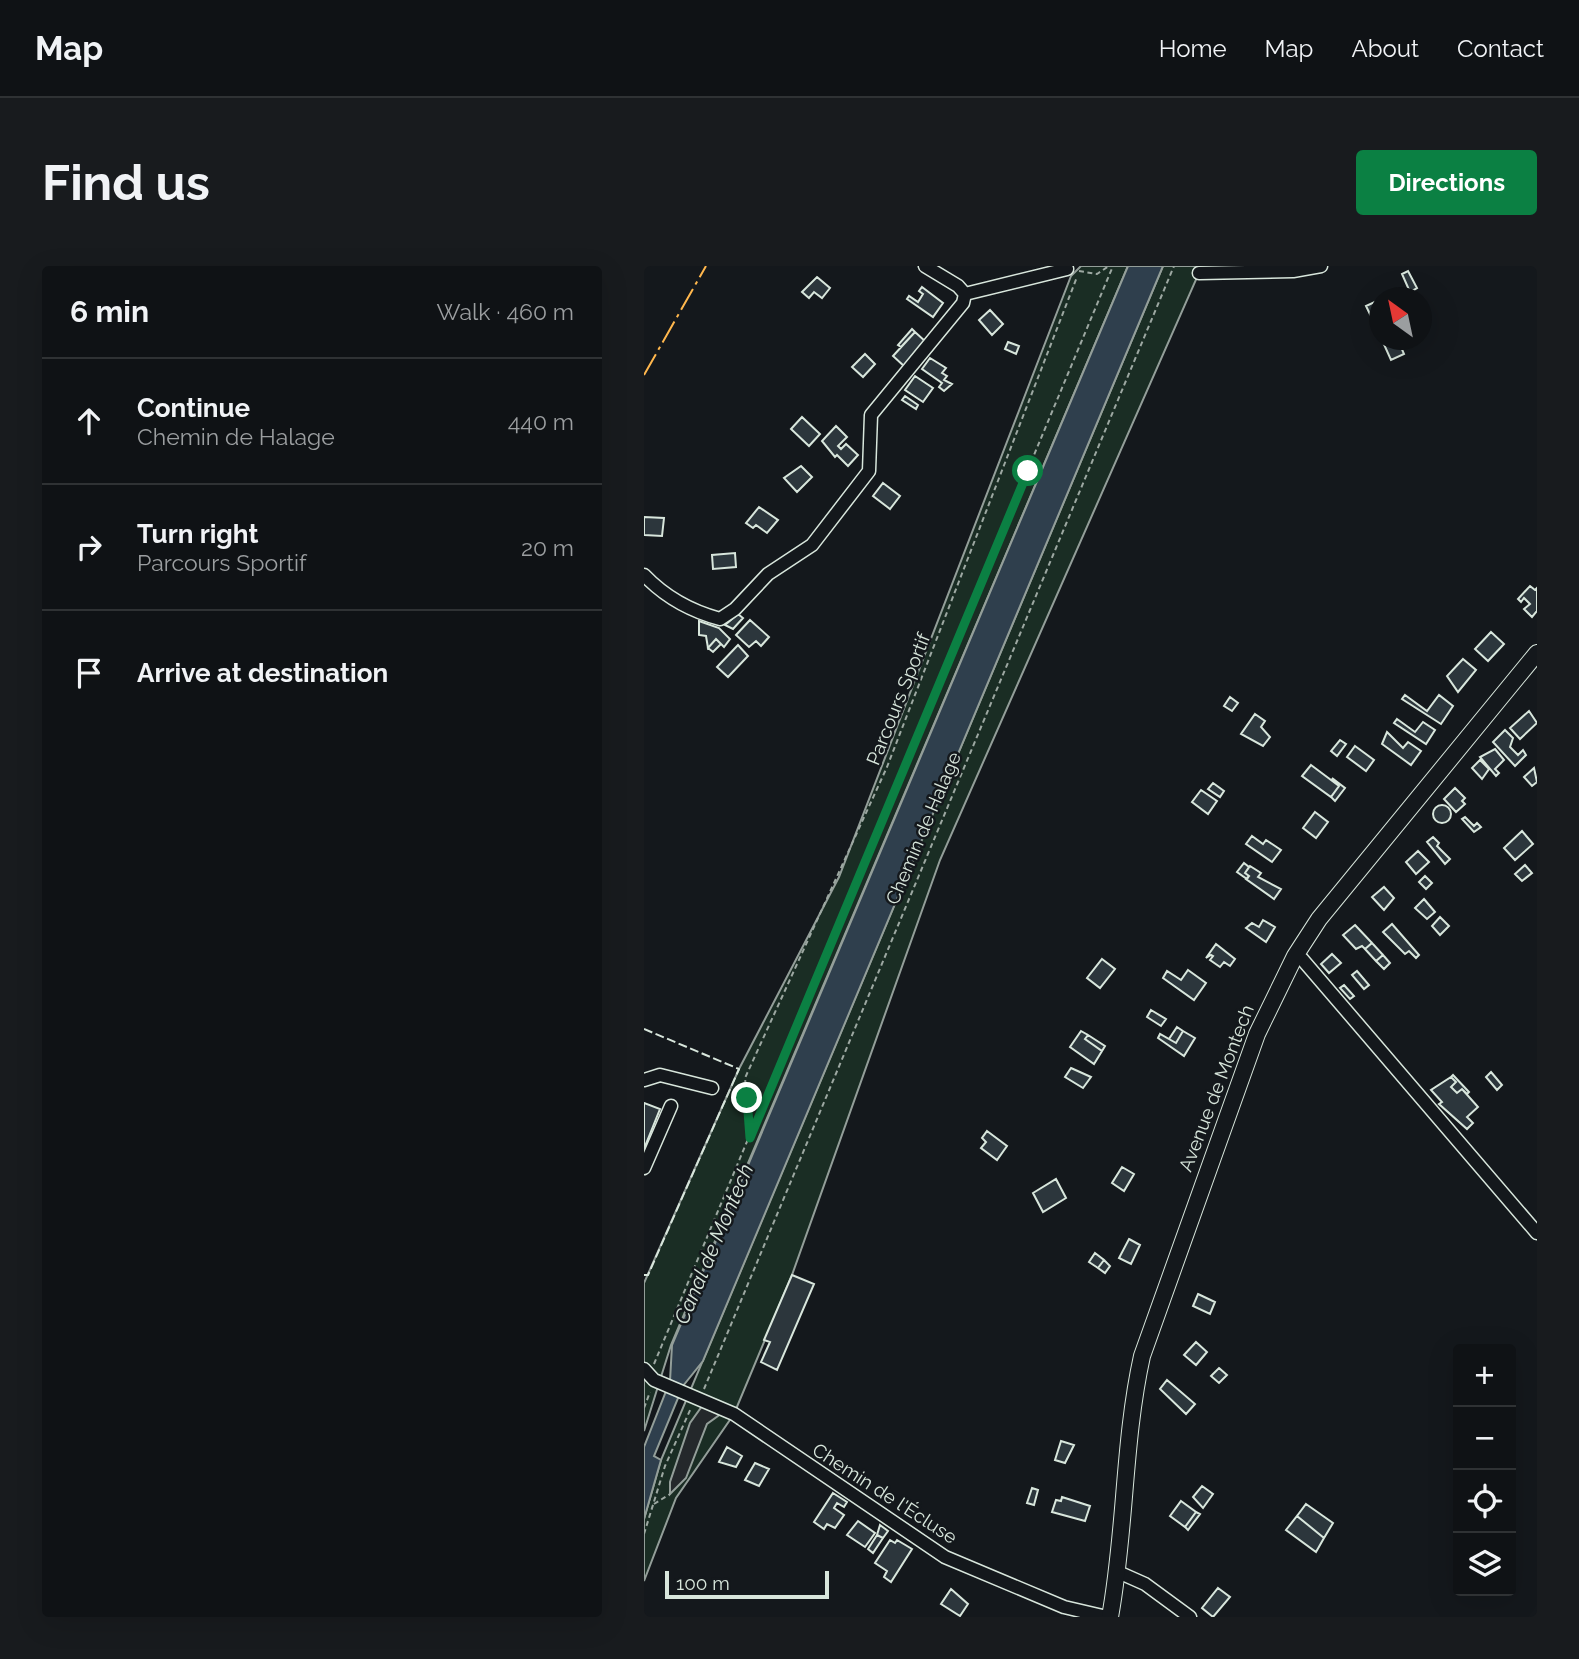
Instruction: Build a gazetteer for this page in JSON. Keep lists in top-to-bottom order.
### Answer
{
  "streets": {
    "main road": ["Avenue de Montech"],
    "street": ["Chemin de l'Écluse"],
    "path": ["Parcours Sportif", "Chemin de Halage"]
  },
  "crossings": [
    ["Parcours Sportif", "Chemin de Halage"],
    ["Chemin de Halage", "Chemin de l'Écluse"],
    ["Avenue de Montech", "Chemin de l'Écluse"]
  ],
  "water": ["Canal de Montech"],
  "scale_bar": "100 m",
  "north": "top left",
  "page": {
    "header": "Map",
    "nav": [
      "Home",
      "Map",
      "About",
      "Contact"
    ],
    "buttons": "Directions",
    "title": "Find us",
    "heading": ["6 min", "Walk · 460 m"],
    "list": [
      ["Continue", "Chemin de Halage", "440 m"],
      ["Turn right", "Parcours Sportif", "20 m"],
      "Arrive at destination"
    ],
    "map_buttons": ["+", "−"],
    "scale": "100 m"
  }
}
